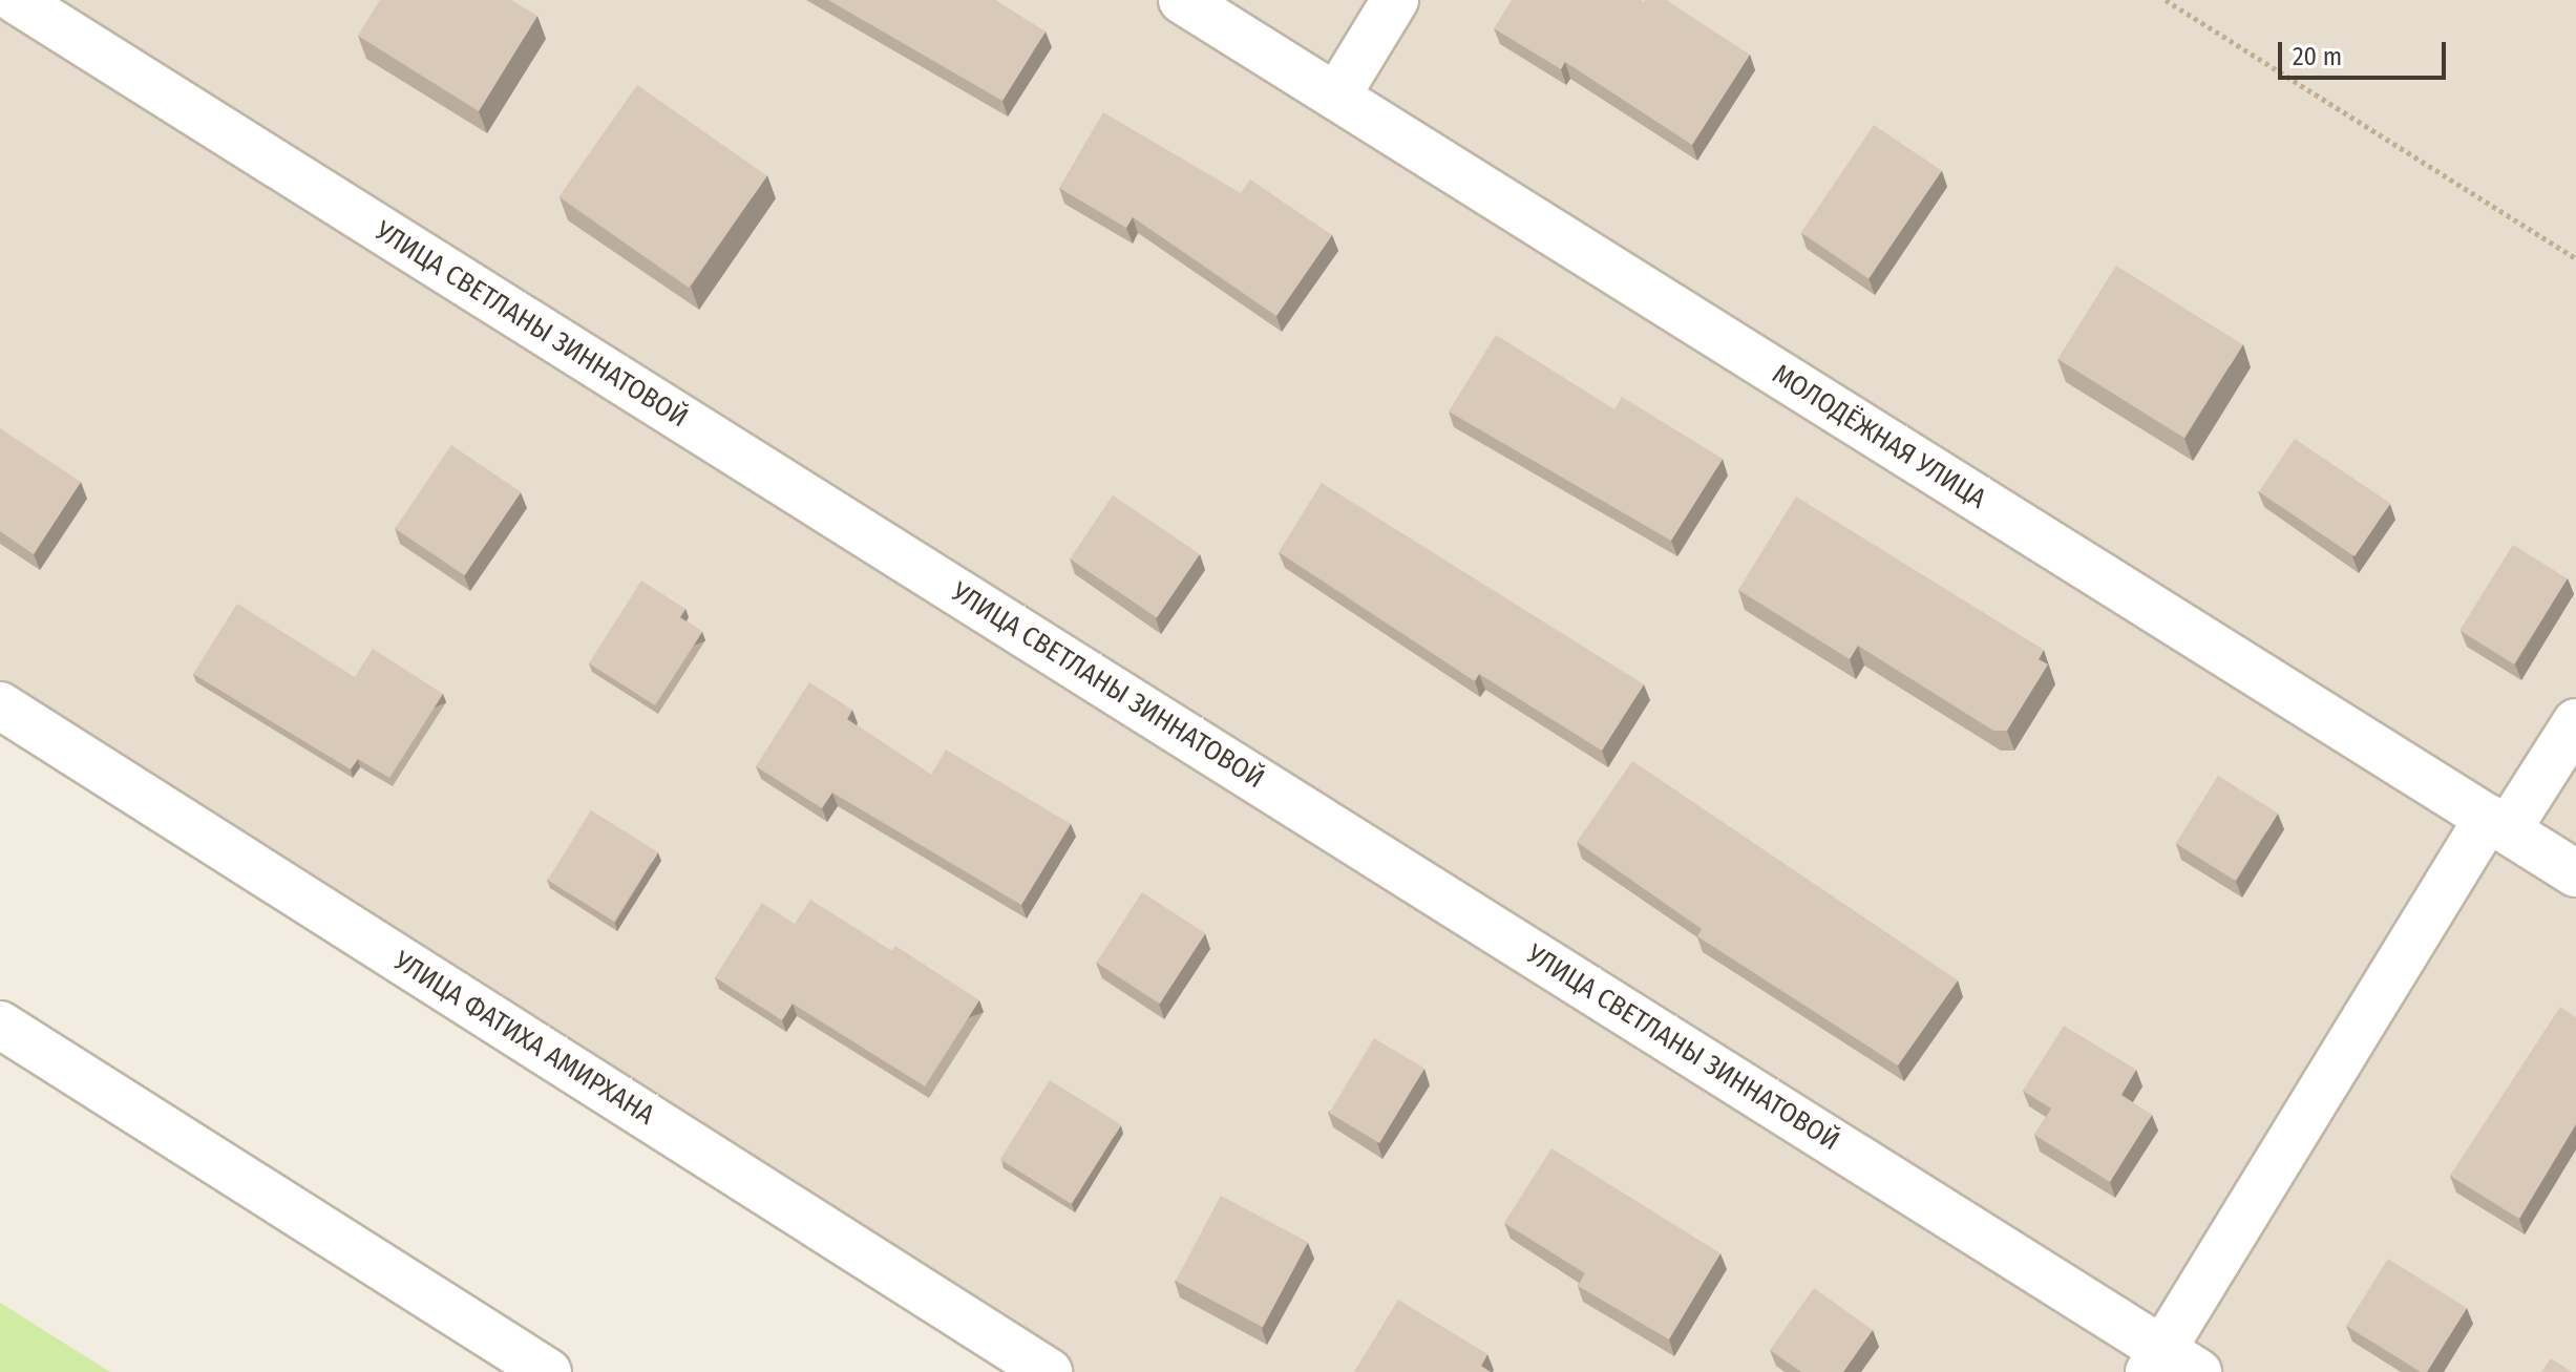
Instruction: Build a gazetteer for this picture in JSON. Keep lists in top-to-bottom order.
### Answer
{
  "streets": {
    "street": ["УЛИЦА СВЕТЛАНЫ ЗИННАТОВОЙ", "МОЛОДЁЖНАЯ УЛИЦА", "УЛИЦА ФАТИХА АМИРХАНА"]
  },
  "scale_bar": "20 m"
}
